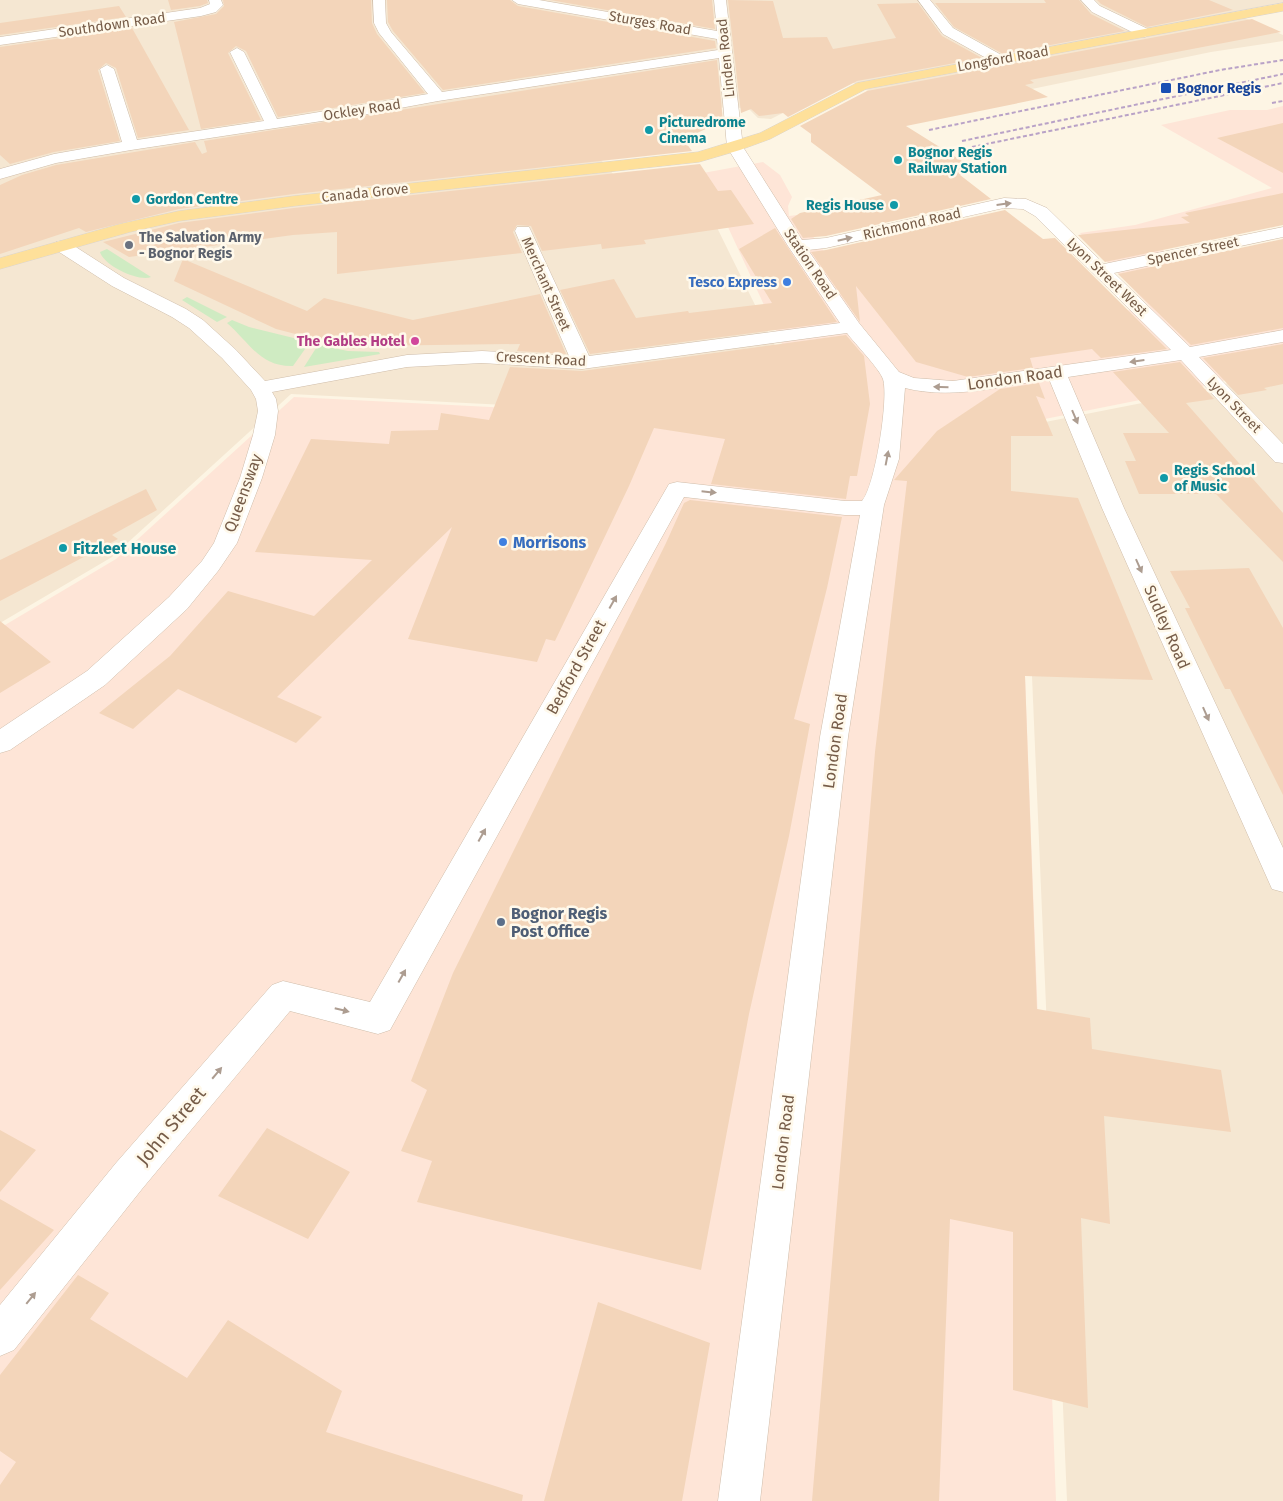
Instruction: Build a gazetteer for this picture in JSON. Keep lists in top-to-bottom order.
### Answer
{
  "streets": {
    "main road": ["Longford Road", "Canada Grove"],
    "street": [
      "Sturges Road",
      "Southdown Road",
      "Linden Road",
      "Ockley Road",
      "Richmond Road",
      "Spencer Street",
      "Station Road",
      "Lyon Street West",
      "Merchant Street",
      "Crescent Road",
      "London Road",
      "Lyon Street",
      "Queensway",
      "Sudley Road",
      "Bedford Street",
      "John Street"
    ]
  },
  "crossings": [
    ["Sturges Road", "Linden Road"],
    ["Linden Road", "Longford Road"],
    ["Linden Road", "Ockley Road"],
    ["Linden Road", "Canada Grove"],
    ["Linden Road", "Station Road"],
    ["Longford Road", "Canada Grove"],
    ["Longford Road", "Station Road"],
    ["Canada Grove", "Station Road"],
    ["Canada Grove", "Queensway"],
    ["Richmond Road", "Station Road"],
    ["Richmond Road", "Lyon Street West"],
    ["Spencer Street", "Lyon Street West"],
    ["Station Road", "Crescent Road"],
    ["Station Road", "London Road"],
    ["Lyon Street West", "London Road"],
    ["Lyon Street West", "Lyon Street"],
    ["Merchant Street", "Crescent Road"],
    ["Crescent Road", "Queensway"],
    ["London Road", "Lyon Street"],
    ["London Road", "Sudley Road"],
    ["London Road", "Bedford Street"],
    ["Bedford Street", "John Street"]
  ],
  "one_way": [
    "Richmond Road",
    "Sudley Road",
    "Bedford Street",
    "John Street"
  ],
  "places": {
    "transit": ["Bognor Regis"],
    "other": [
      "Picturedrome Cinema",
      "Bognor Regis Railway Station",
      "Gordon Centre",
      "Regis House",
      "The Salvation Army - Bognor Regis",
      "Tesco Express",
      "The Gables Hotel",
      "Regis School of Music",
      "Morrisons",
      "Fitzleet House",
      "Bognor Regis Post Office"
    ]
  }
}
